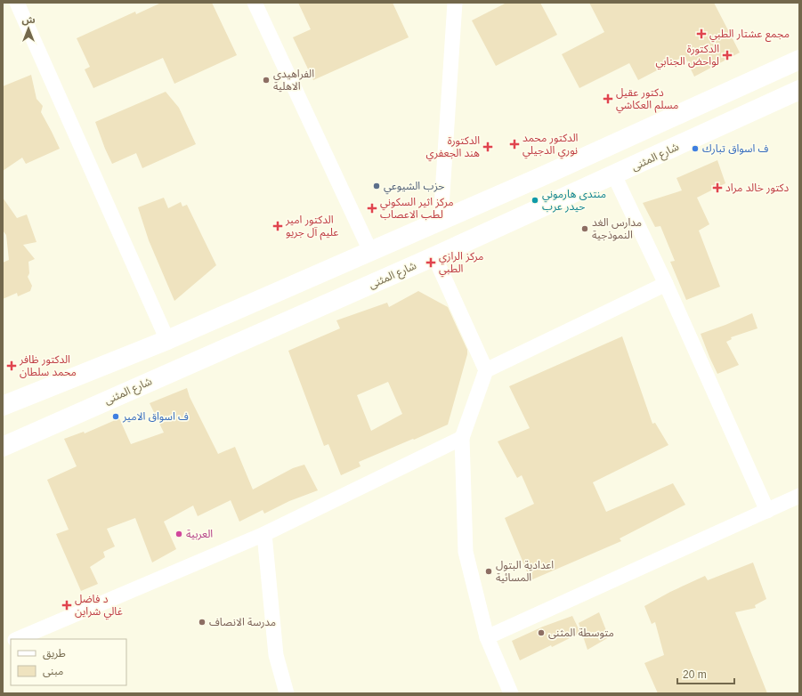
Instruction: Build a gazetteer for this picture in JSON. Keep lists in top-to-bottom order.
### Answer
{
  "streets": {
    "main road": ["شارع المثنى"]
  },
  "places": {
    "health": [
      "مجمع عشتار الطبي",
      "الدكتورة لواحض الجنابي",
      "دكتور عقيل مسلم العكاشي",
      "الدكتور محمد نوري الدجيلي",
      "الدكتورة هند الجعفري",
      "دكتور خالد مراد",
      "مركز اثير السكوني لطب الاعصاب",
      "الدكتور امير عليم آل جريو",
      "مركز الرازي الطبي",
      "الدكتور ظافر محمد سلطان",
      "د فاضل غالي شراين"
    ],
    "other": [
      "الفراهيدي الاهلية",
      "ف اسواق تبارك",
      "حزب الشيوعي",
      "منتدى هارموني حيدر عرب",
      "مدارس الغد النموذجية",
      "ف اسواق الامير",
      "العربية",
      "اعدادية البتول المسائية",
      "مدرسة الانصاف",
      "متوسطة المثنى"
    ]
  },
  "legend": ["طريق", "مبنى"],
  "scale_bar": "20 m",
  "north": "top"
}
